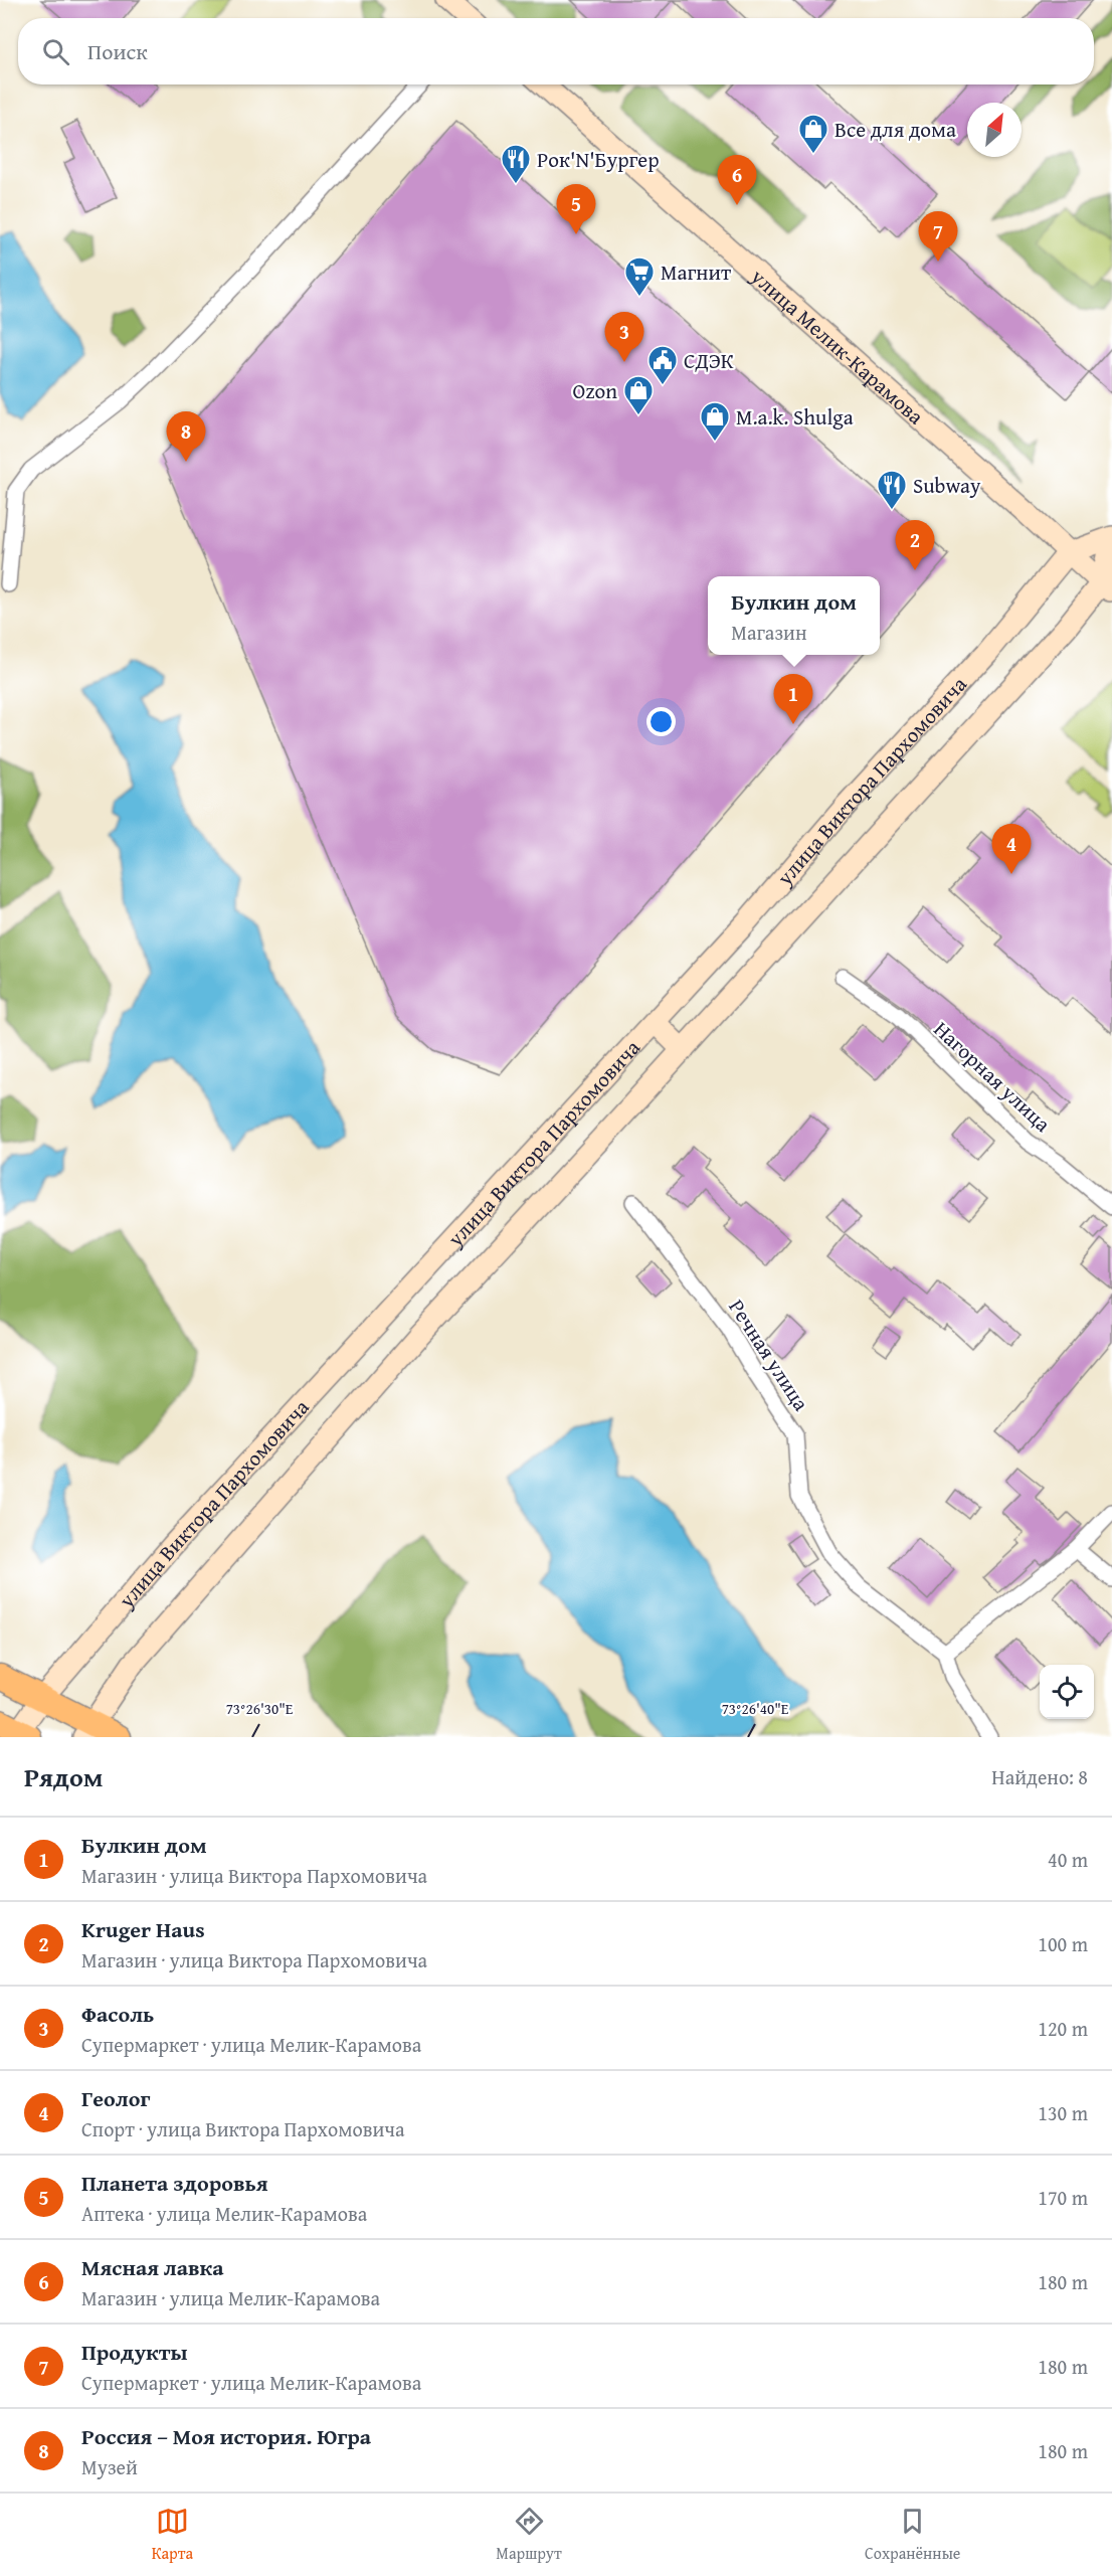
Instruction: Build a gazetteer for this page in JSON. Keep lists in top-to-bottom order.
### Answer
{
  "streets": {
    "main road": ["улица Мелик-Карамова", "улица Виктора Пархомовича"],
    "street": ["Нагорная улица", "Речная улица"]
  },
  "crossings": [
    ["улица Мелик-Карамова", "улица Виктора Пархомовича"]
  ],
  "places": {
    "shop": ["Все для дома", "Ozon", "М.a.k. Shulga"],
    "restaurant": ["Рок'N'Бургер", "Subway"],
    "supermarket": ["Магнит"],
    "public building": ["СДЭК"]
  },
  "north": "top right",
  "page": {
    "search": "Поиск",
    "pins": [
      "6",
      "5",
      "7",
      "3",
      "8",
      "2",
      "1",
      "4"
    ],
    "popup": ["Булкин дом", "Магазин"],
    "heading": ["Рядом", "Найдено: 8"],
    "list": [
      {
        "mark": "1",
        "name": "Булкин дом",
        "note": "Магазин · улица Виктора Пархомовича",
        "value": "40 m"
      },
      {
        "mark": "2",
        "name": "Kruger Haus",
        "note": "Магазин · улица Виктора Пархомовича",
        "value": "100 m"
      },
      {
        "mark": "3",
        "name": "Фасоль",
        "note": "Супермаркет · улица Мелик-Карамова",
        "value": "120 m"
      },
      {
        "mark": "4",
        "name": "Геолог",
        "note": "Спорт · улица Виктора Пархомовича",
        "value": "130 m"
      },
      {
        "mark": "5",
        "name": "Планета здоровья",
        "note": "Аптека · улица Мелик-Карамова",
        "value": "170 m"
      },
      {
        "mark": "6",
        "name": "Мясная лавка",
        "note": "Магазин · улица Мелик-Карамова",
        "value": "180 m"
      },
      {
        "mark": "7",
        "name": "Продукты",
        "note": "Супермаркет · улица Мелик-Карамова",
        "value": "180 m"
      },
      {
        "mark": "8",
        "name": "Россия – Моя история. Югра",
        "note": "Музей",
        "value": "180 m"
      }
    ],
    "nav": ["Карта", "Маршрут", "Сохранённые"]
  },
  "coordinates": ["73°26'30\"E", "73°26'40\"E"]
}
